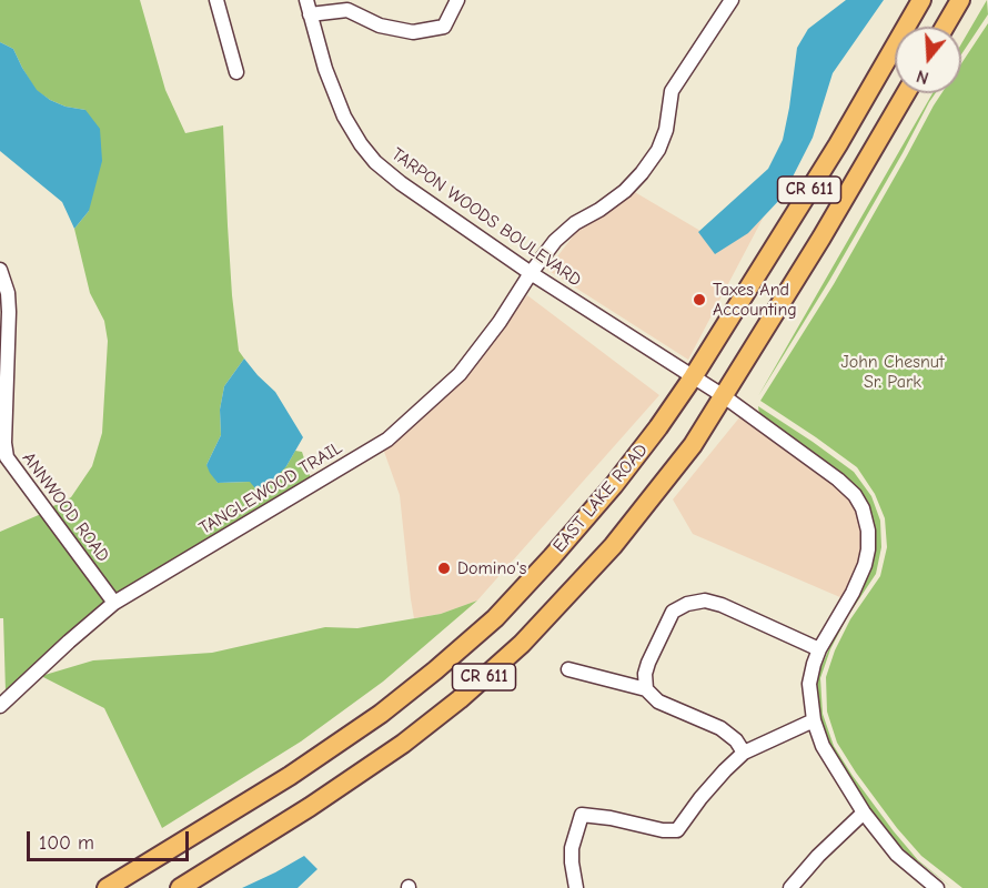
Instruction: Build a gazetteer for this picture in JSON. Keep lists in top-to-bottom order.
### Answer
{
  "streets": {
    "main road": ["CR 611", "EAST LAKE ROAD"],
    "street": ["TARPON WOODS BOULEVARD", "TANGLEWOOD TRAIL", "ANNWOOD ROAD"]
  },
  "crossings": [
    ["TARPON WOODS BOULEVARD", "TANGLEWOOD TRAIL"],
    ["TARPON WOODS BOULEVARD", "EAST LAKE ROAD"],
    ["TANGLEWOOD TRAIL", "ANNWOOD ROAD"]
  ],
  "parks": ["John Chesnut Sr. Park"],
  "places": ["Taxes And Accounting", "Domino's"],
  "scale_bar": "100 m",
  "north": "bottom"
}
